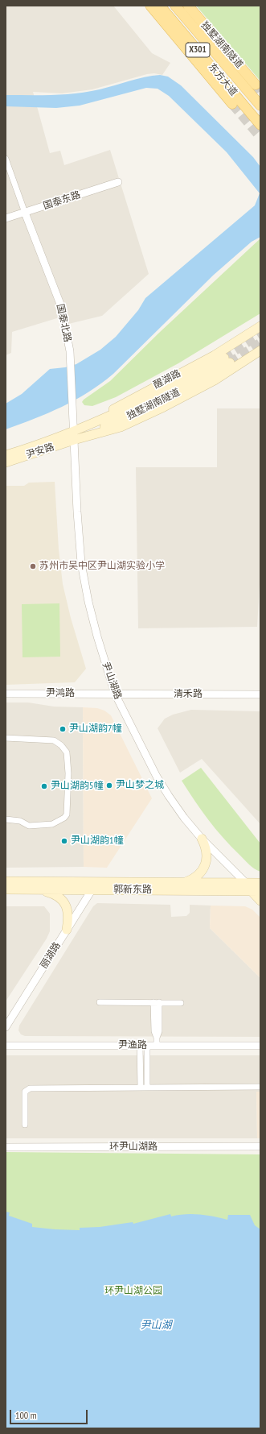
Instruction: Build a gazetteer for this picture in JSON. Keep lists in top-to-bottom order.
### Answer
{
  "streets": {
    "main road": [
      "独墅湖南隧道",
      "X301",
      "东方大道",
      "醒湖路",
      "尹安路",
      "尹山湖路",
      "郭新东路"
    ],
    "street": [
      "国泰东路",
      "国泰北路",
      "尹鸿路",
      "清禾路",
      "丽湖路",
      "尹渔路",
      "环尹山湖路"
    ]
  },
  "crossings": [
    ["独墅湖南隧道", "国泰北路"],
    ["独墅湖南隧道", "醒湖路"],
    ["独墅湖南隧道", "尹安路"],
    ["独墅湖南隧道", "尹山湖路"],
    ["国泰东路", "国泰北路"],
    ["国泰北路", "醒湖路"],
    ["国泰北路", "尹安路"],
    ["国泰北路", "尹山湖路"],
    ["醒湖路", "尹安路"],
    ["醒湖路", "尹山湖路"],
    ["尹安路", "尹山湖路"],
    ["尹山湖路", "尹鸿路"],
    ["尹山湖路", "清禾路"],
    ["尹山湖路", "郭新东路"],
    ["尹鸿路", "清禾路"],
    ["郭新东路", "丽湖路"]
  ],
  "water": ["尹山湖"],
  "parks": ["环尹山湖公园"],
  "places": [
    "苏州市吴中区尹山湖实验小学",
    "尹山湖韵7幢",
    "尹山梦之城",
    "尹山湖韵5幢",
    "尹山湖韵1幢"
  ],
  "scale_bar": "100 m"
}
